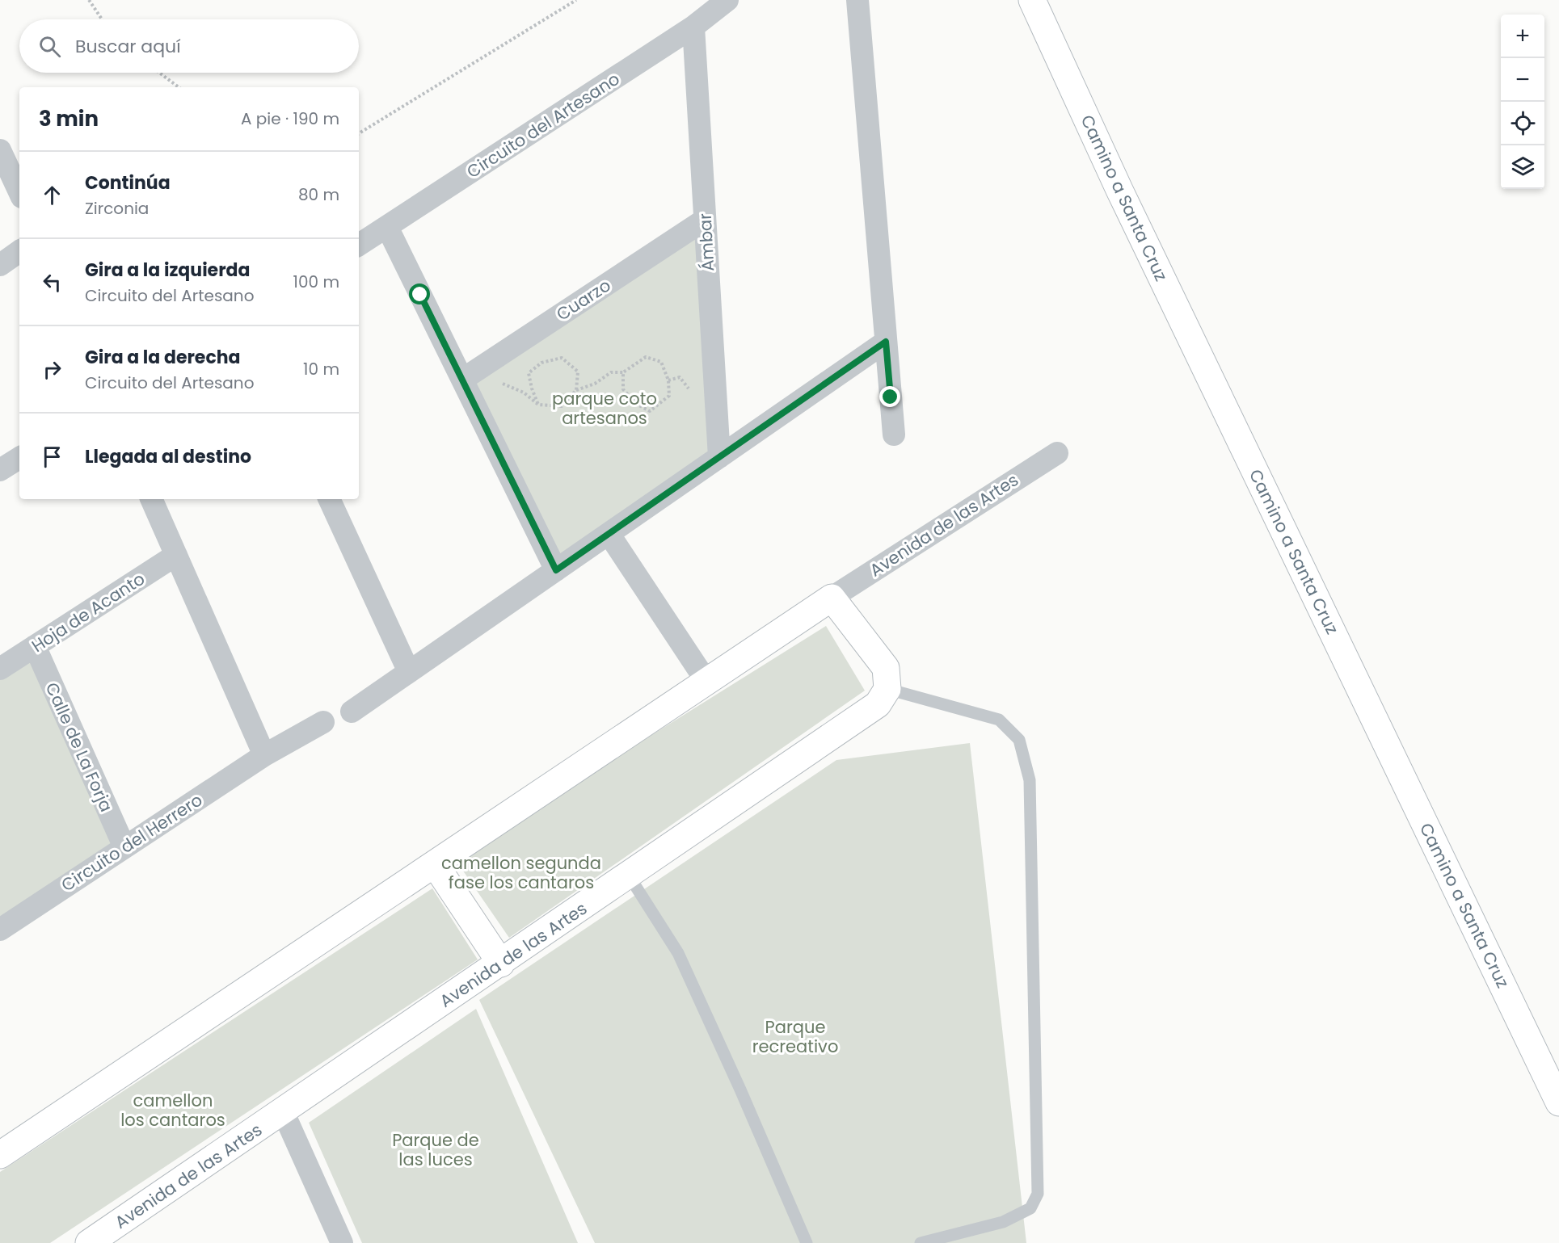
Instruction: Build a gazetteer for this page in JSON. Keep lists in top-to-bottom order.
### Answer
{
  "streets": {
    "street": [
      "Circuito del Artesano",
      "Camino a Santa Cruz",
      "Ámbar",
      "Cuarzo",
      "Avenida de las Artes",
      "Hoja de Acanto",
      "Calle de La Forja",
      "Circuito del Herrero"
    ]
  },
  "crossings": [
    ["Circuito del Artesano", "Ámbar"],
    ["Ámbar", "Cuarzo"],
    ["Hoja de Acanto", "Calle de La Forja"],
    ["Calle de La Forja", "Circuito del Herrero"]
  ],
  "parks": [
    "parque coto artesanos",
    "camellon segunda fase los cantaros",
    "Parque recreativo",
    "camellon los cantaros",
    "Parque de las luces"
  ],
  "page": {
    "map_buttons": ["+", "−"],
    "search": "Buscar aquí",
    "heading": ["3 min", "A pie · 190 m"],
    "list": [
      ["Continúa", "Zirconia", "80 m"],
      ["Gira a la izquierda", "Circuito del Artesano", "100 m"],
      ["Gira a la derecha", "Circuito del Artesano", "10 m"],
      "Llegada al destino"
    ]
  }
}
